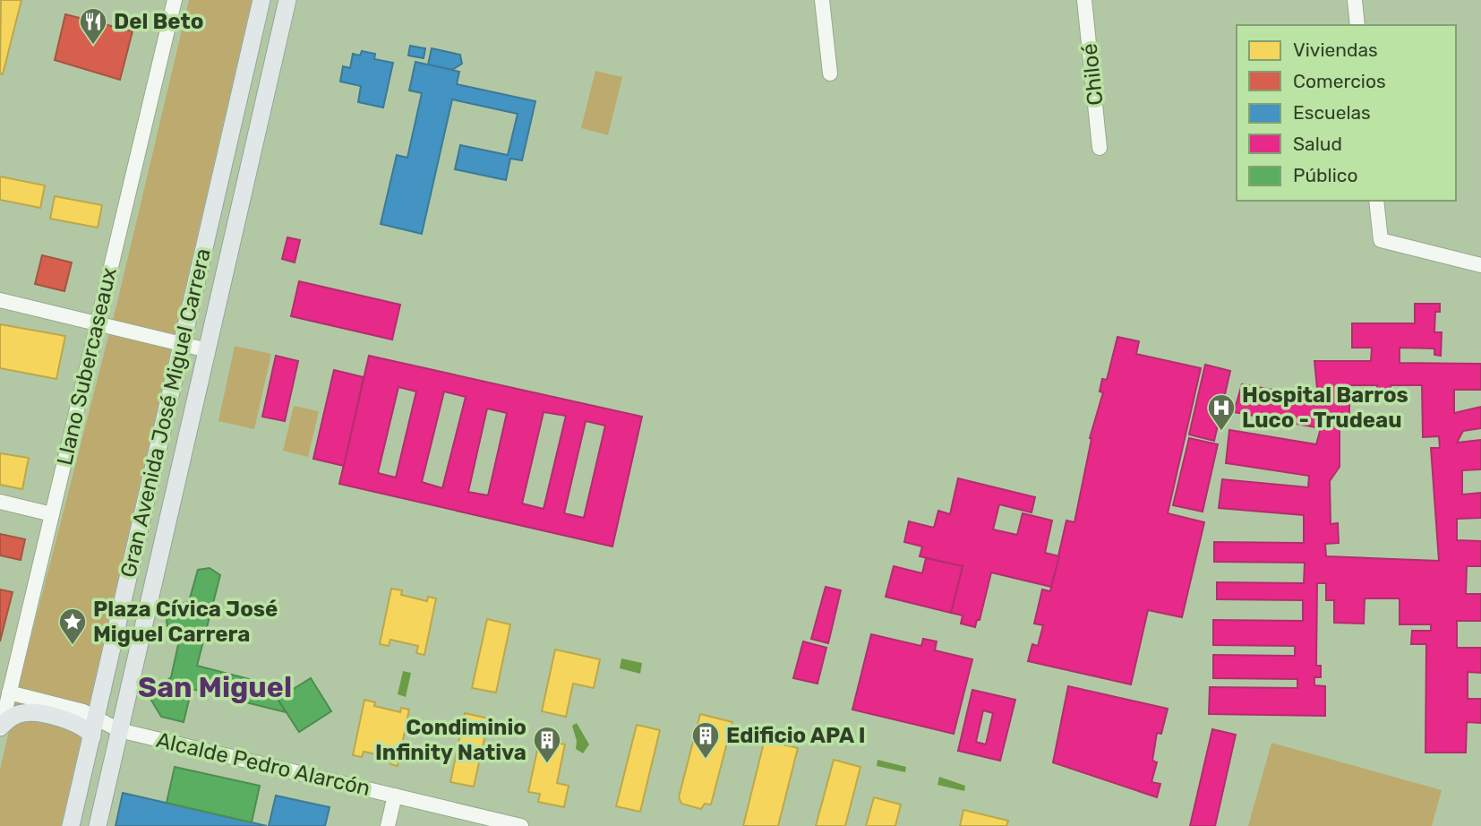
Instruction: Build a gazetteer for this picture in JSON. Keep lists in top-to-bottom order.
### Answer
{
  "streets": {
    "main road": ["Gran Avenida José Miguel Carrera"],
    "street": ["Chiloé", "Llano Subercaseaux", "Alcalde Pedro Alarcón"]
  },
  "crossings": [
    ["Llano Subercaseaux", "Alcalde Pedro Alarcón"],
    ["Gran Avenida José Miguel Carrera", "Alcalde Pedro Alarcón"]
  ],
  "districts": ["San Miguel"],
  "places": {
    "restaurant": ["Del Beto"],
    "hospital": ["Hospital Barros Luco - Trudeau"],
    "place": ["Plaza Cívica José Miguel Carrera"],
    "building": ["Edificio APA I", "Condiminio Infinity Nativa"]
  },
  "legend": [
    "Viviendas",
    "Comercios",
    "Escuelas",
    "Salud",
    "Público"
  ]
}
